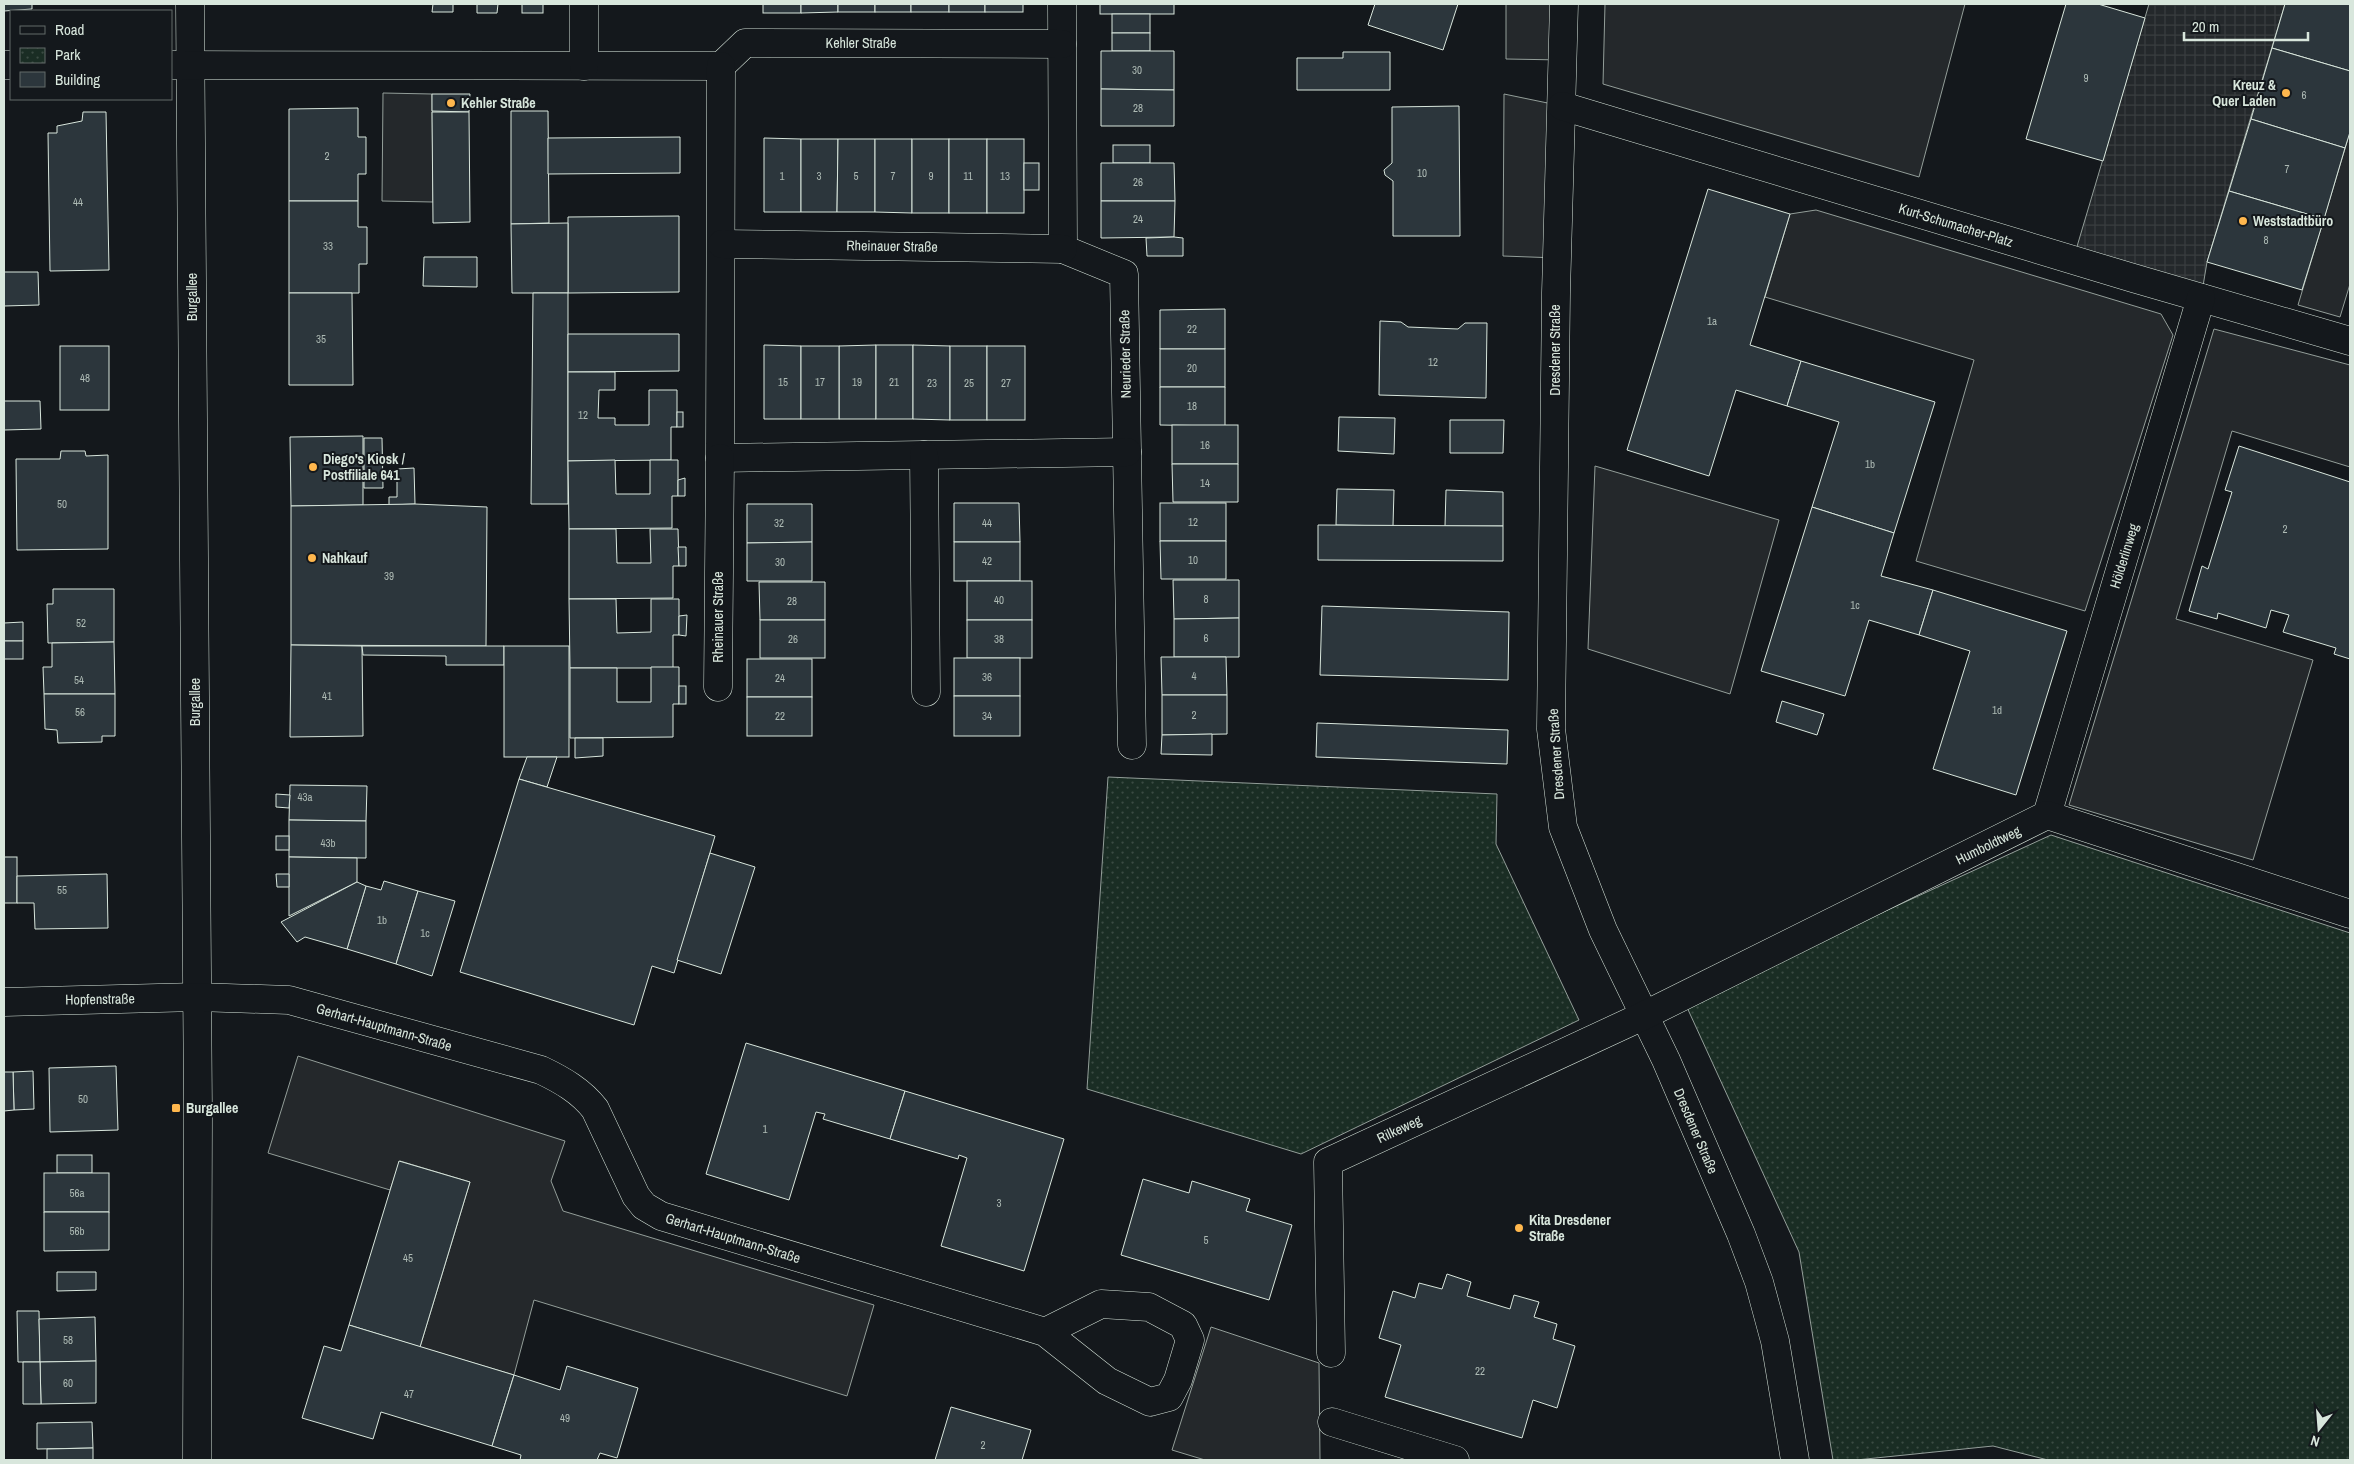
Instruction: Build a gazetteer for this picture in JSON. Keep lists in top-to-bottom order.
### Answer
{
  "streets": {
    "street": [
      "Kehler Straße",
      "Kurt-Schumacher-Platz",
      "Rheinauer Straße",
      "Burgallee",
      "Dresdener Straße",
      "Neurieder Straße",
      "Hölderlinweg",
      "Humboldtweg",
      "Hopfenstraße",
      "Gerhart-Hauptmann-Straße",
      "Rilkeweg"
    ]
  },
  "crossings": [
    ["Kehler Straße", "Rheinauer Straße"],
    ["Kurt-Schumacher-Platz", "Dresdener Straße"],
    ["Kurt-Schumacher-Platz", "Hölderlinweg"],
    ["Rheinauer Straße", "Neurieder Straße"],
    ["Burgallee", "Hopfenstraße"],
    ["Burgallee", "Gerhart-Hauptmann-Straße"],
    ["Dresdener Straße", "Humboldtweg"],
    ["Dresdener Straße", "Rilkeweg"],
    ["Hölderlinweg", "Humboldtweg"],
    ["Humboldtweg", "Rilkeweg"],
    ["Hopfenstraße", "Gerhart-Hauptmann-Straße"]
  ],
  "places": {
    "other": [
      "Kreuz & Quer Laden",
      "Kehler Straße",
      "Weststadtbüro",
      "Diego's Kiosk / Postfiliale 641",
      "Nahkauf",
      "Kita Dresdener Straße"
    ],
    "transit": ["Burgallee"]
  },
  "house_numbers": [
    "30",
    "9",
    "6",
    "28",
    "2",
    "7",
    "10",
    "1",
    "3",
    "5",
    "7",
    "9",
    "11",
    "13",
    "26",
    "44",
    "24",
    "8",
    "33",
    "1a",
    "22",
    "35",
    "12",
    "20",
    "48",
    "15",
    "17",
    "19",
    "21",
    "23",
    "25",
    "27",
    "18",
    "12",
    "16",
    "1b",
    "14",
    "50",
    "12",
    "32",
    "44",
    "2",
    "10",
    "42",
    "30",
    "39",
    "8",
    "40",
    "28",
    "1c",
    "52",
    "6",
    "26",
    "38",
    "4",
    "36",
    "24",
    "54",
    "41",
    "1d",
    "56",
    "2",
    "22",
    "34",
    "43a",
    "43b",
    "55",
    "1b",
    "1c",
    "50",
    "1",
    "56a",
    "3",
    "56b",
    "5",
    "45",
    "58",
    "22",
    "60",
    "47",
    "49",
    "2"
  ],
  "legend": ["Road", "Park", "Building"],
  "scale_bar": "20 m",
  "north": "bottom"
}
